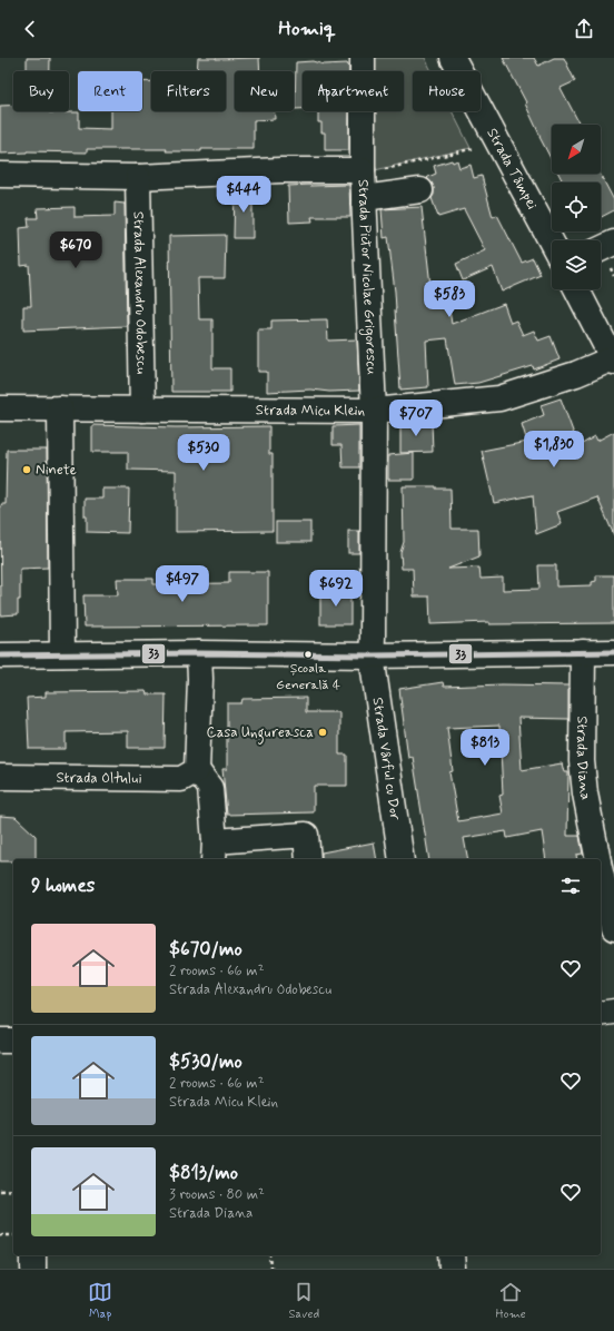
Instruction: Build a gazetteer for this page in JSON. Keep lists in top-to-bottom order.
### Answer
{
  "streets": {
    "street": [
      "Strada Tâmpei",
      "Strada Pictor Nicolae Grigorescu",
      "Strada Alexandru Odobescu",
      "Strada Micu Klein",
      "Strada Diana",
      "Strada Vârful cu Dor",
      "Strada Oltului"
    ]
  },
  "crossings": [
    ["Strada Pictor Nicolae Grigorescu", "Strada Micu Klein"],
    ["Strada Pictor Nicolae Grigorescu", "Strada Vârful cu Dor"],
    ["Strada Alexandru Odobescu", "Strada Micu Klein"]
  ],
  "places": ["Ninete", "Școala Generală 4", "Casa Ungureasca"],
  "lines": ["transit line 33"],
  "north": "bottom left",
  "page": {
    "header": "Homiq",
    "chip": [
      "Buy",
      "Rent",
      "Filters",
      "New",
      "Apartment",
      "House"
    ],
    "price": [
      "$444",
      "$670",
      "$583",
      "$707",
      "$1,830",
      "$530",
      "$497",
      "$692",
      "$813"
    ],
    "heading": "9 homes",
    "list": [
      {
        "name": "$670/mo",
        "note": "2 rooms · 66 m² · Strada Alexandru Odobescu"
      },
      {
        "name": "$530/mo",
        "note": "2 rooms · 66 m² · Strada Micu Klein"
      },
      {
        "name": "$813/mo",
        "note": "3 rooms · 80 m² · Strada Diana"
      }
    ],
    "tabs": ["Map", "Saved", "Home"]
  }
}
